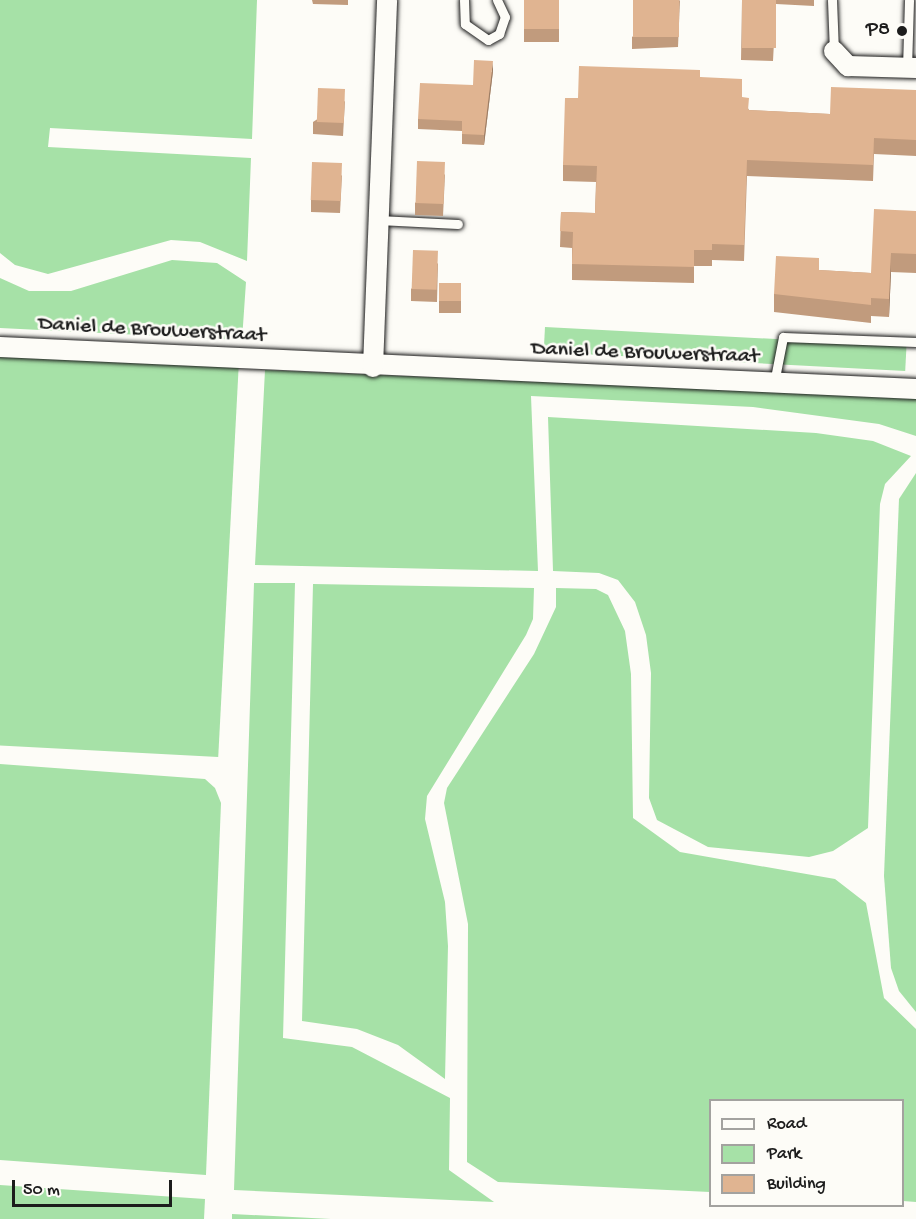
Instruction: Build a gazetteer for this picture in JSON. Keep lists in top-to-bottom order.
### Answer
{
  "streets": {
    "street": ["Daniel de Brouwerstraat"]
  },
  "places": ["P8"],
  "legend": ["Road", "Park", "Building"],
  "scale_bar": "50 m"
}
